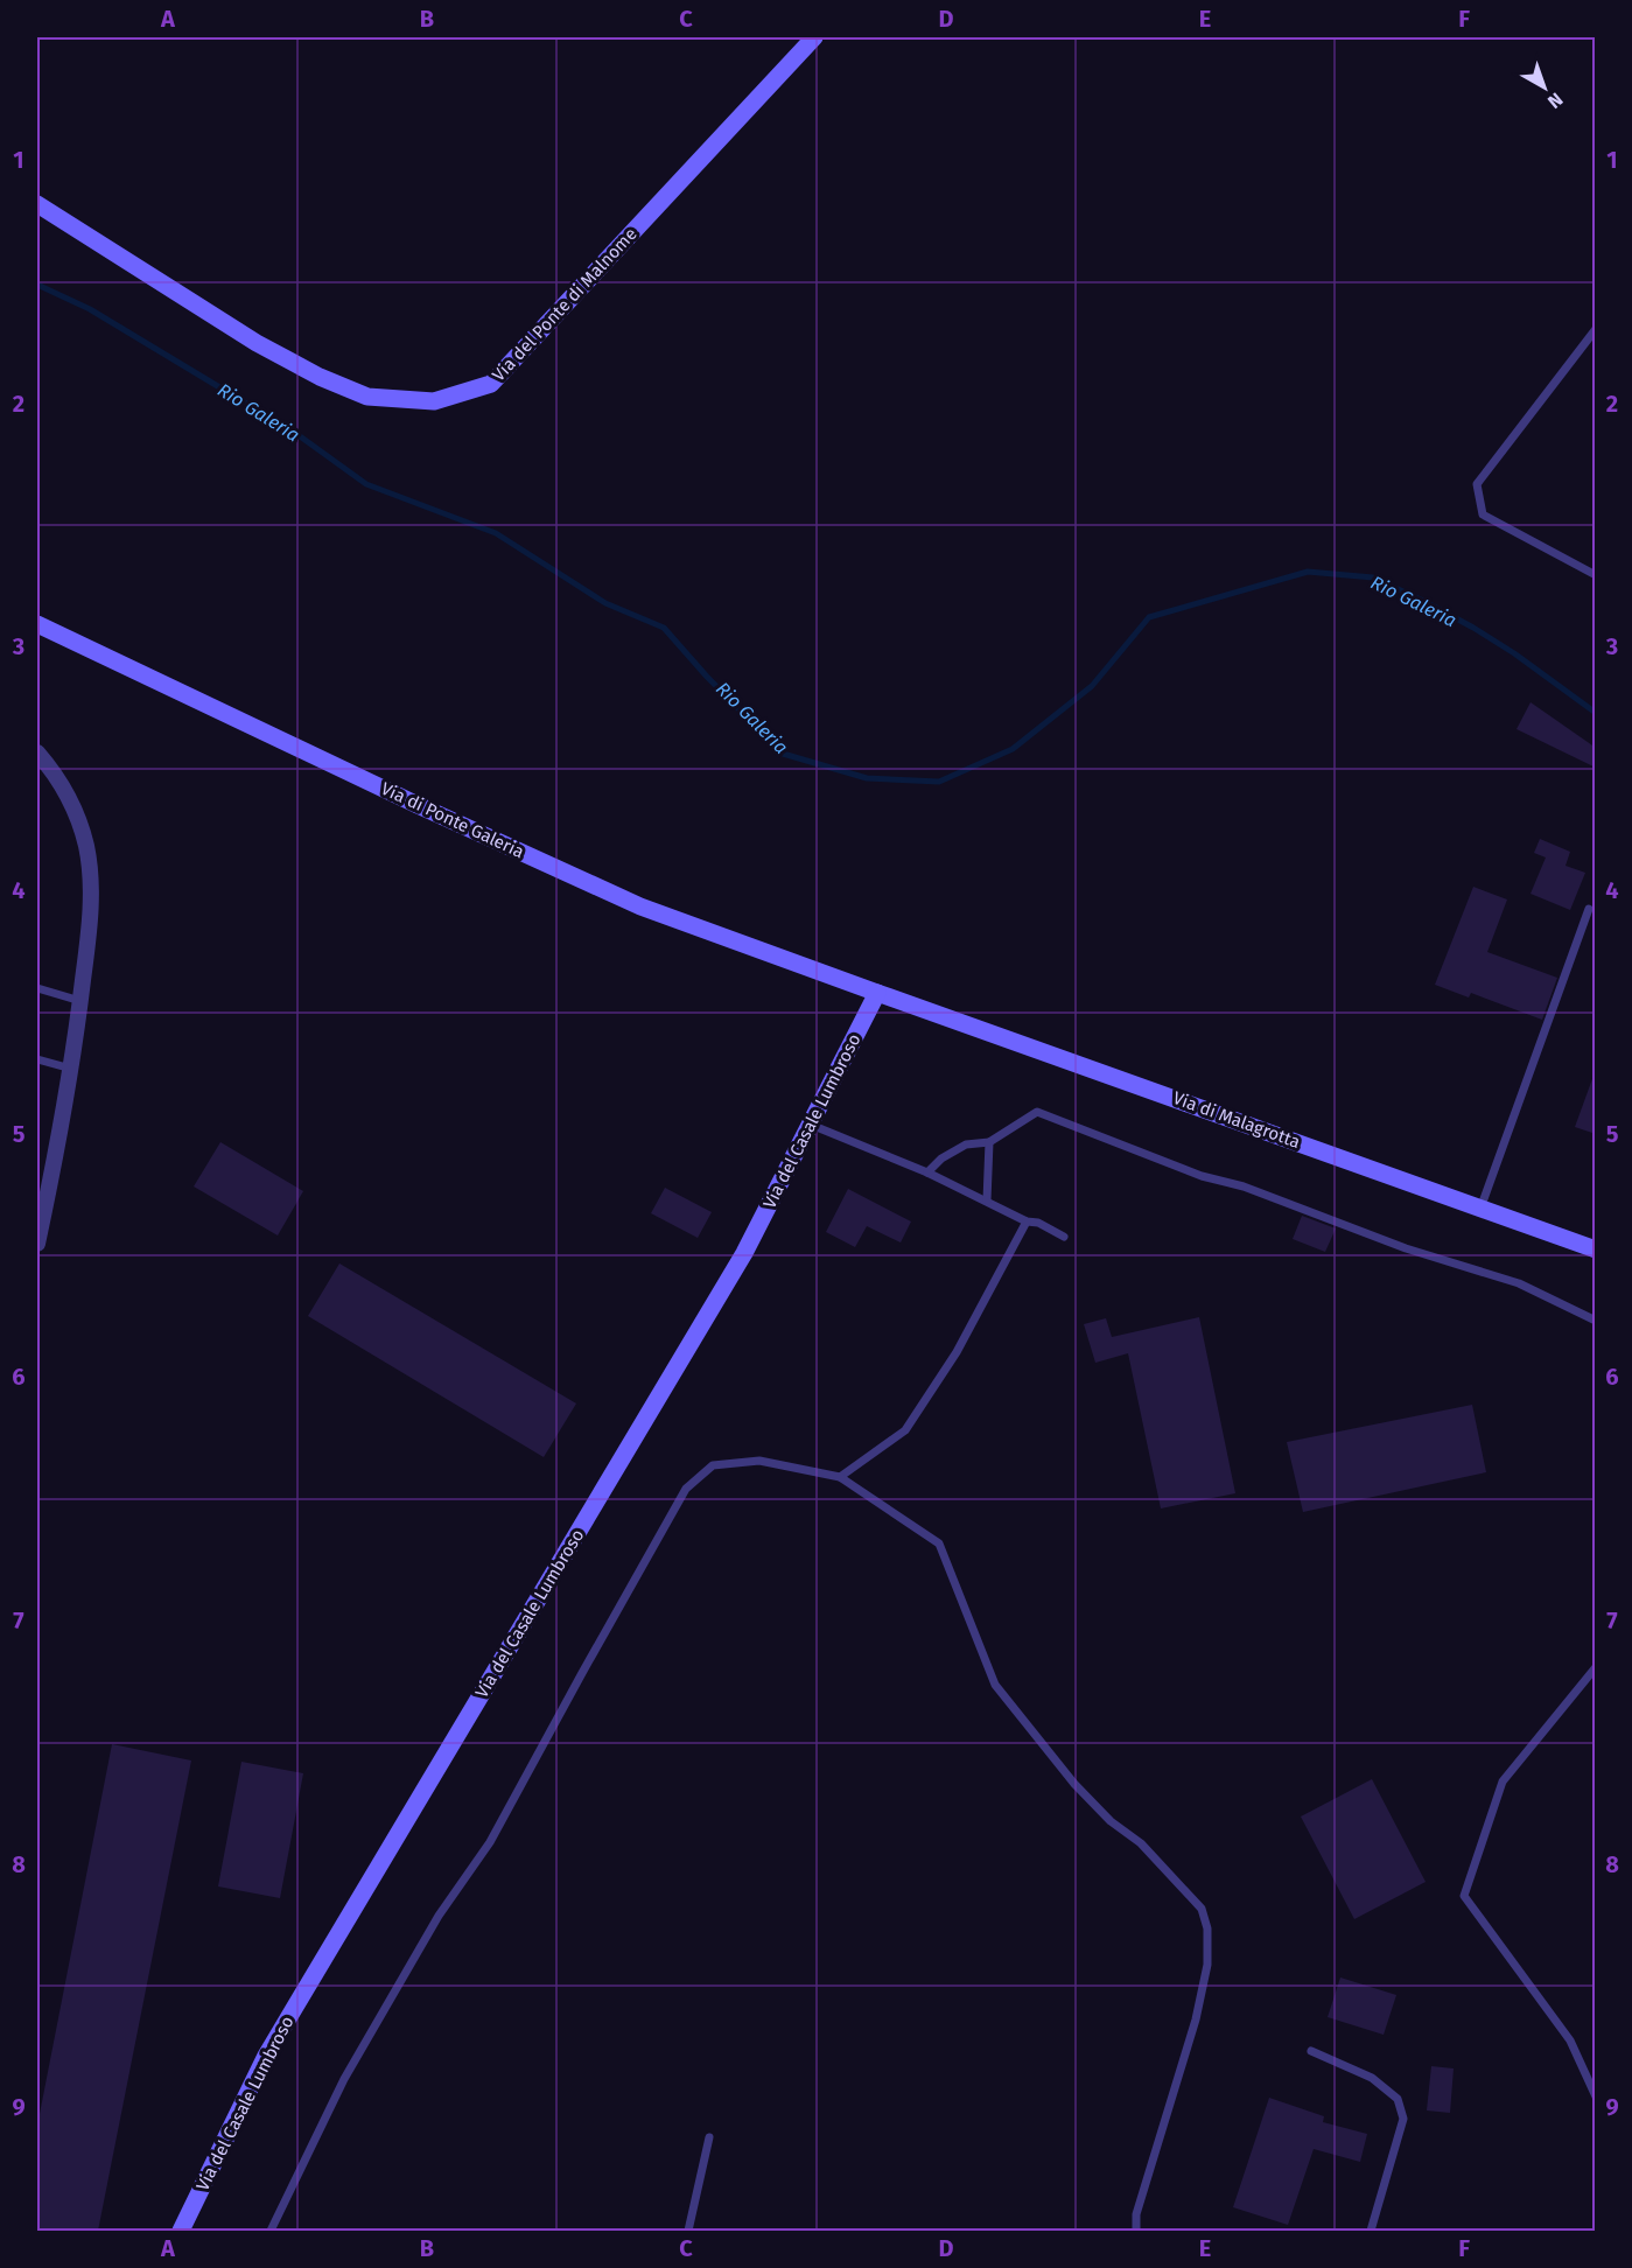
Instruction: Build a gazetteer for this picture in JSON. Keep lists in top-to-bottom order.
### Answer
{
  "streets": {
    "street": [
      "Via del Ponte di Malnome",
      "Via di Ponte Galeria",
      "Via di Malagrotta",
      "Via del Casale Lumbroso"
    ]
  },
  "crossings": [
    ["Via di Ponte Galeria", "Via di Malagrotta"],
    ["Via di Ponte Galeria", "Via del Casale Lumbroso"],
    ["Via di Malagrotta", "Via del Casale Lumbroso"]
  ],
  "water": ["Rio Galeria"],
  "north": "bottom right",
  "grid": {
    "columns": [
      "A",
      "B",
      "C",
      "D",
      "E",
      "F"
    ],
    "rows": [
      "1",
      "2",
      "3",
      "4",
      "5",
      "6",
      "7",
      "8",
      "9"
    ]
  }
}
